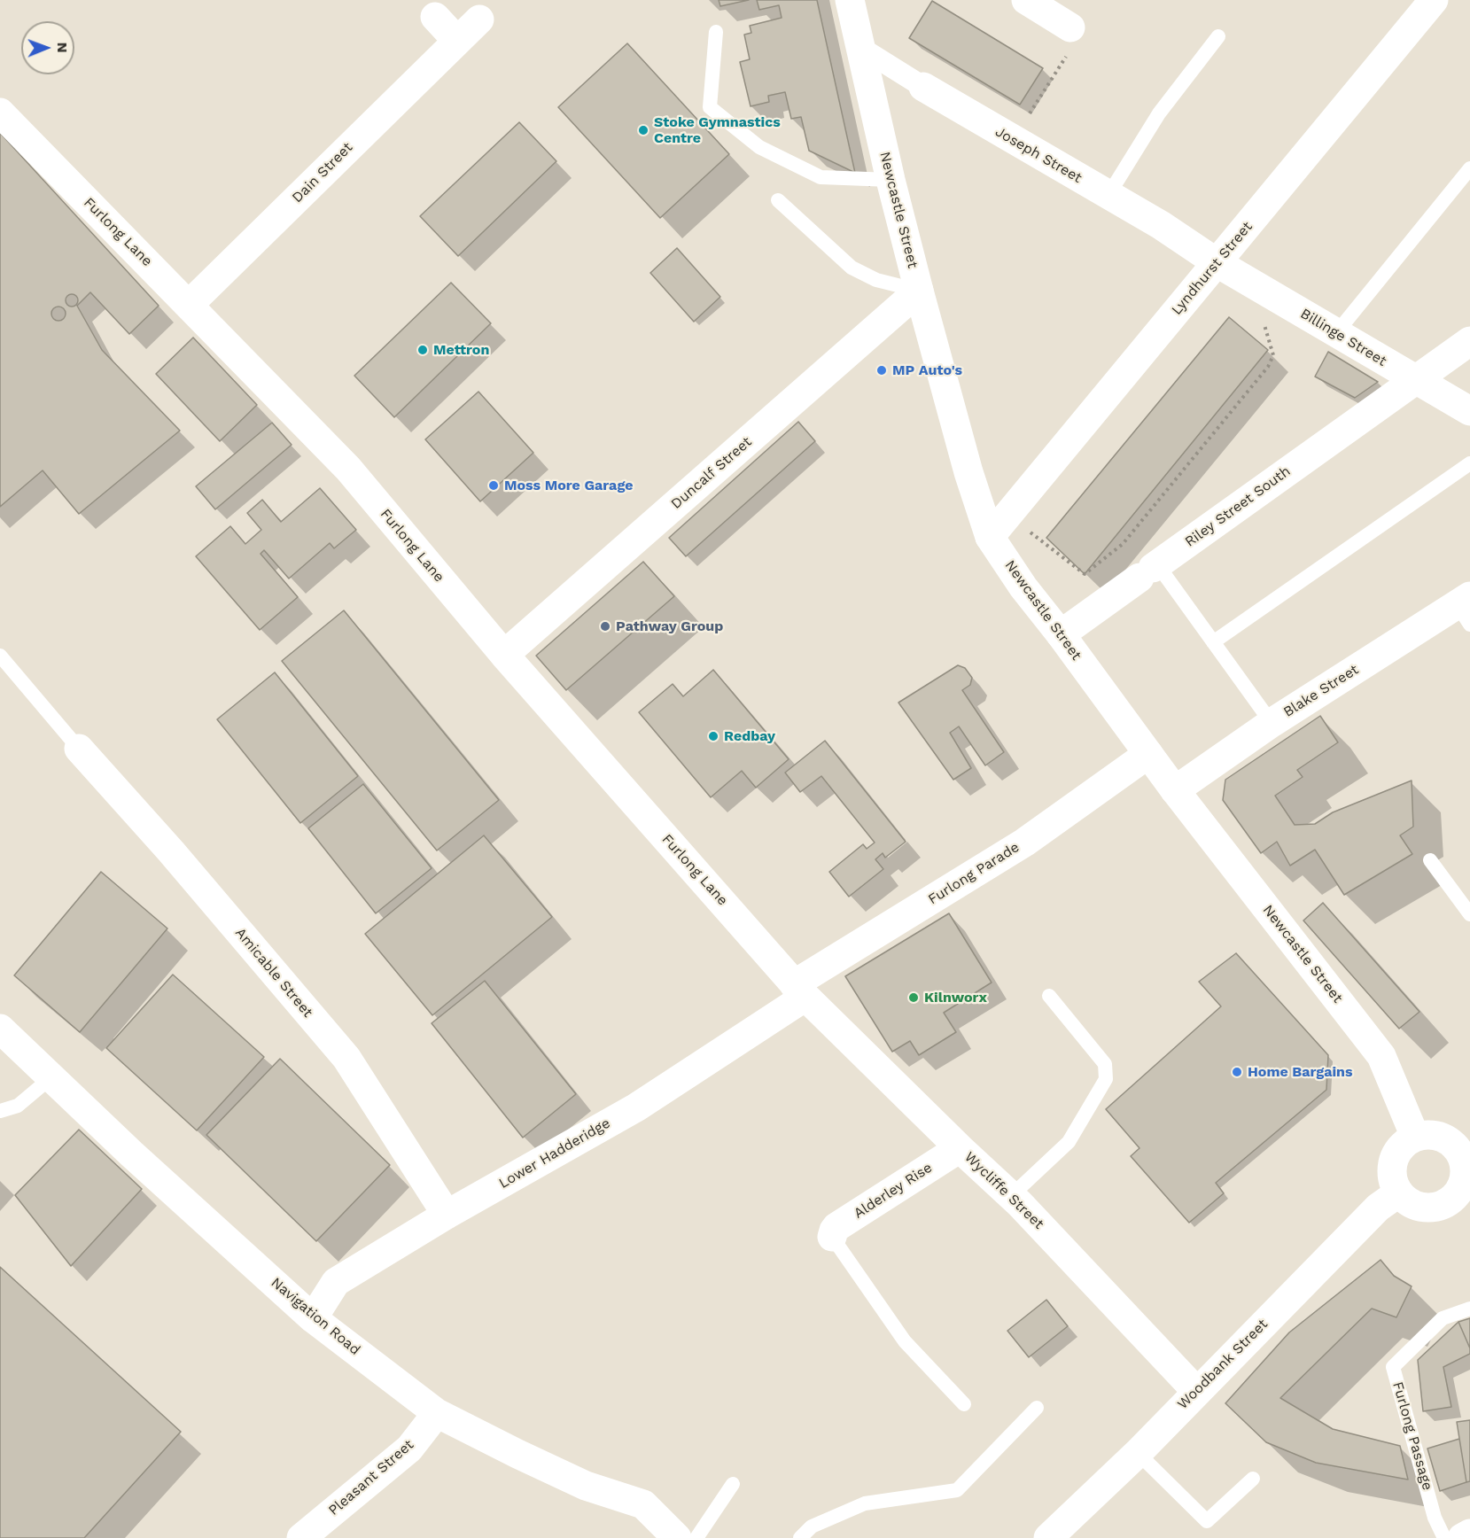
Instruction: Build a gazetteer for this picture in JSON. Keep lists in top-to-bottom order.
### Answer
{
  "streets": {
    "street": [
      "Joseph Street",
      "Dain Street",
      "Newcastle Street",
      "Furlong Lane",
      "Lyndhurst Street",
      "Billinge Street",
      "Duncalf Street",
      "Riley Street South",
      "Blake Street",
      "Furlong Parade",
      "Amicable Street",
      "Lower Hadderidge",
      "Alderley Rise",
      "Wycliffe Street",
      "Navigation Road",
      "Woodbank Street",
      "Pleasant Street"
    ],
    "lane": ["Furlong Passage"]
  },
  "crossings": [
    ["Joseph Street", "Newcastle Street"],
    ["Joseph Street", "Lyndhurst Street"],
    ["Joseph Street", "Billinge Street"],
    ["Dain Street", "Furlong Lane"],
    ["Newcastle Street", "Lyndhurst Street"],
    ["Newcastle Street", "Duncalf Street"],
    ["Newcastle Street", "Riley Street South"],
    ["Newcastle Street", "Blake Street"],
    ["Newcastle Street", "Furlong Parade"],
    ["Newcastle Street", "Woodbank Street"],
    ["Furlong Lane", "Duncalf Street"],
    ["Furlong Lane", "Furlong Parade"],
    ["Furlong Lane", "Lower Hadderidge"],
    ["Furlong Lane", "Wycliffe Street"],
    ["Lyndhurst Street", "Billinge Street"],
    ["Billinge Street", "Riley Street South"],
    ["Furlong Parade", "Lower Hadderidge"],
    ["Furlong Parade", "Wycliffe Street"],
    ["Amicable Street", "Lower Hadderidge"],
    ["Lower Hadderidge", "Wycliffe Street"],
    ["Lower Hadderidge", "Navigation Road"],
    ["Alderley Rise", "Wycliffe Street"],
    ["Wycliffe Street", "Woodbank Street"],
    ["Navigation Road", "Pleasant Street"]
  ],
  "places": [
    "Stoke Gymnastics Centre",
    "Mettron",
    "MP Auto's",
    "Moss More Garage",
    "Pathway Group",
    "Redbay",
    "Kilnworx",
    "Home Bargains"
  ],
  "north": "right"
}
